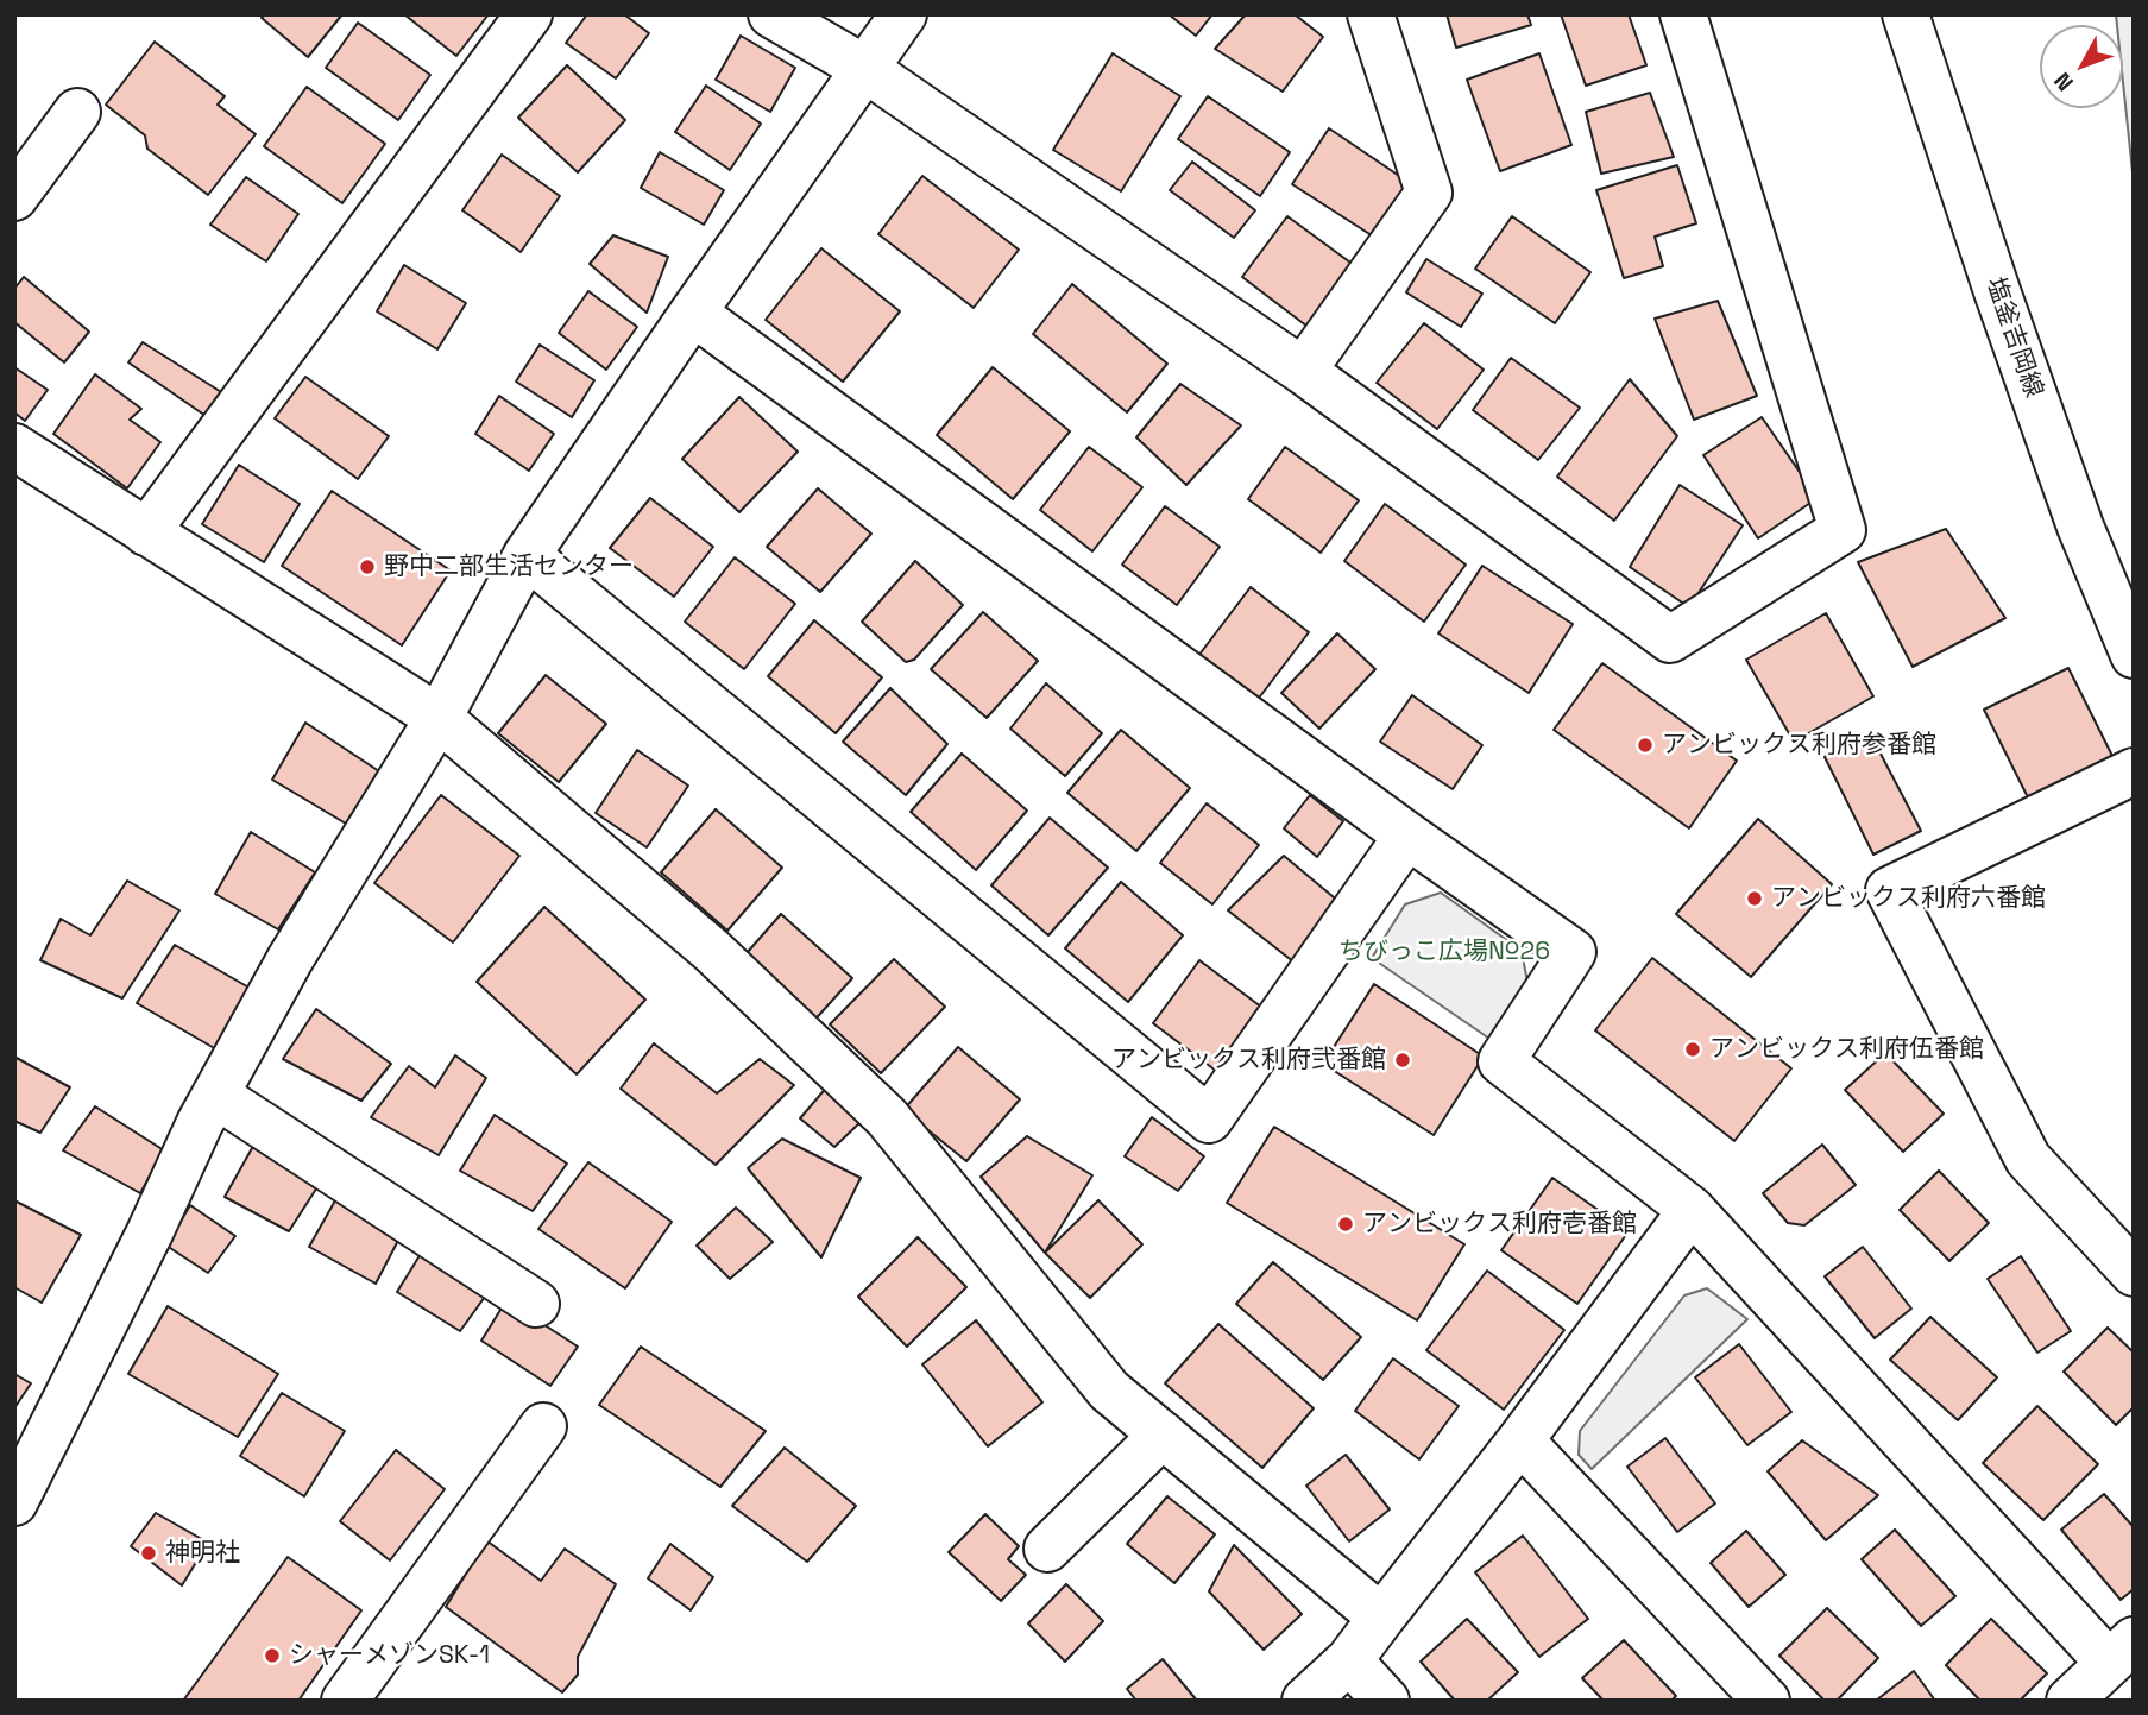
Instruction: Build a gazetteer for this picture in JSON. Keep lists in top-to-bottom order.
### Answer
{
  "streets": {
    "street": ["塩釜吉岡線"]
  },
  "parks": ["ちびっこ広場№26"],
  "places": [
    "野中二部生活センター",
    "アンビックス利府参番館",
    "アンビックス利府六番館",
    "アンビックス利府伍番館",
    "アンビックス利府弐番館",
    "アンビックス利府壱番館",
    "神明社",
    "シャーメゾンSK-1"
  ],
  "north": "bottom left"
}
